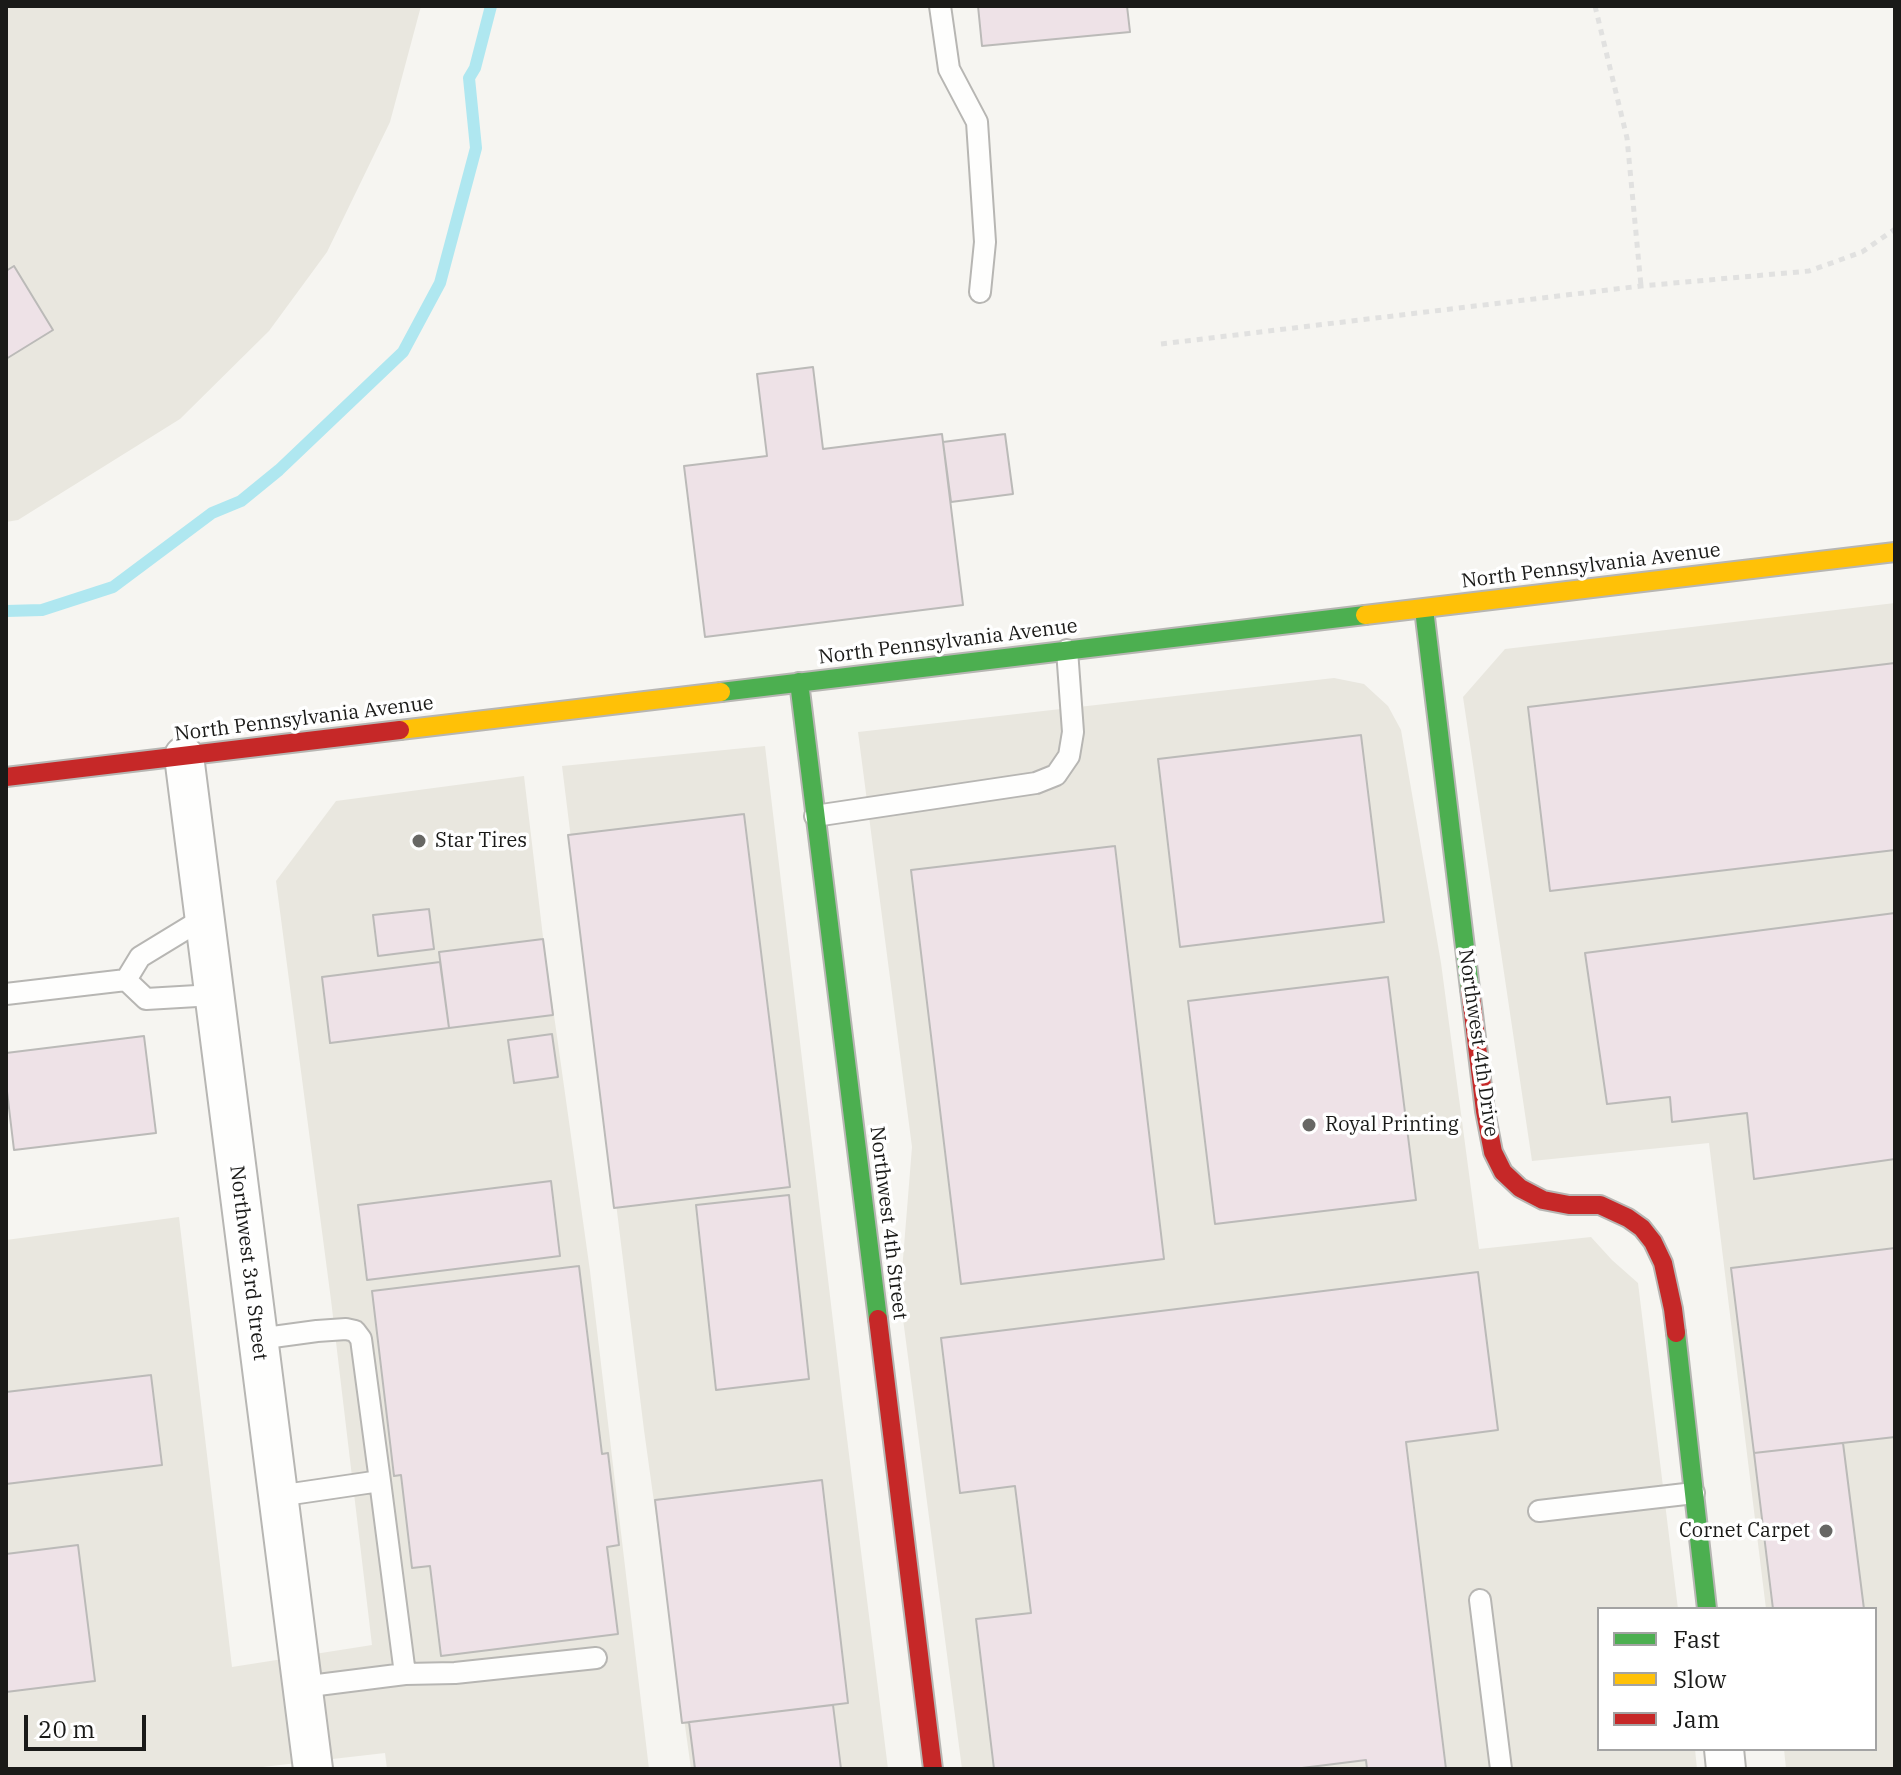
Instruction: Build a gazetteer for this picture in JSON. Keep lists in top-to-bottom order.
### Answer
{
  "streets": {
    "street": [
      "North Pennsylvania Avenue",
      "Northwest 4th Drive",
      "Northwest 4th Street",
      "Northwest 3rd Street"
    ]
  },
  "crossings": [
    ["North Pennsylvania Avenue", "Northwest 4th Drive"],
    ["North Pennsylvania Avenue", "Northwest 4th Street"],
    ["North Pennsylvania Avenue", "Northwest 3rd Street"]
  ],
  "places": ["Star Tires", "Royal Printing", "Cornet Carpet"],
  "legend": ["Fast", "Slow", "Jam"],
  "scale_bar": "20 m"
}
